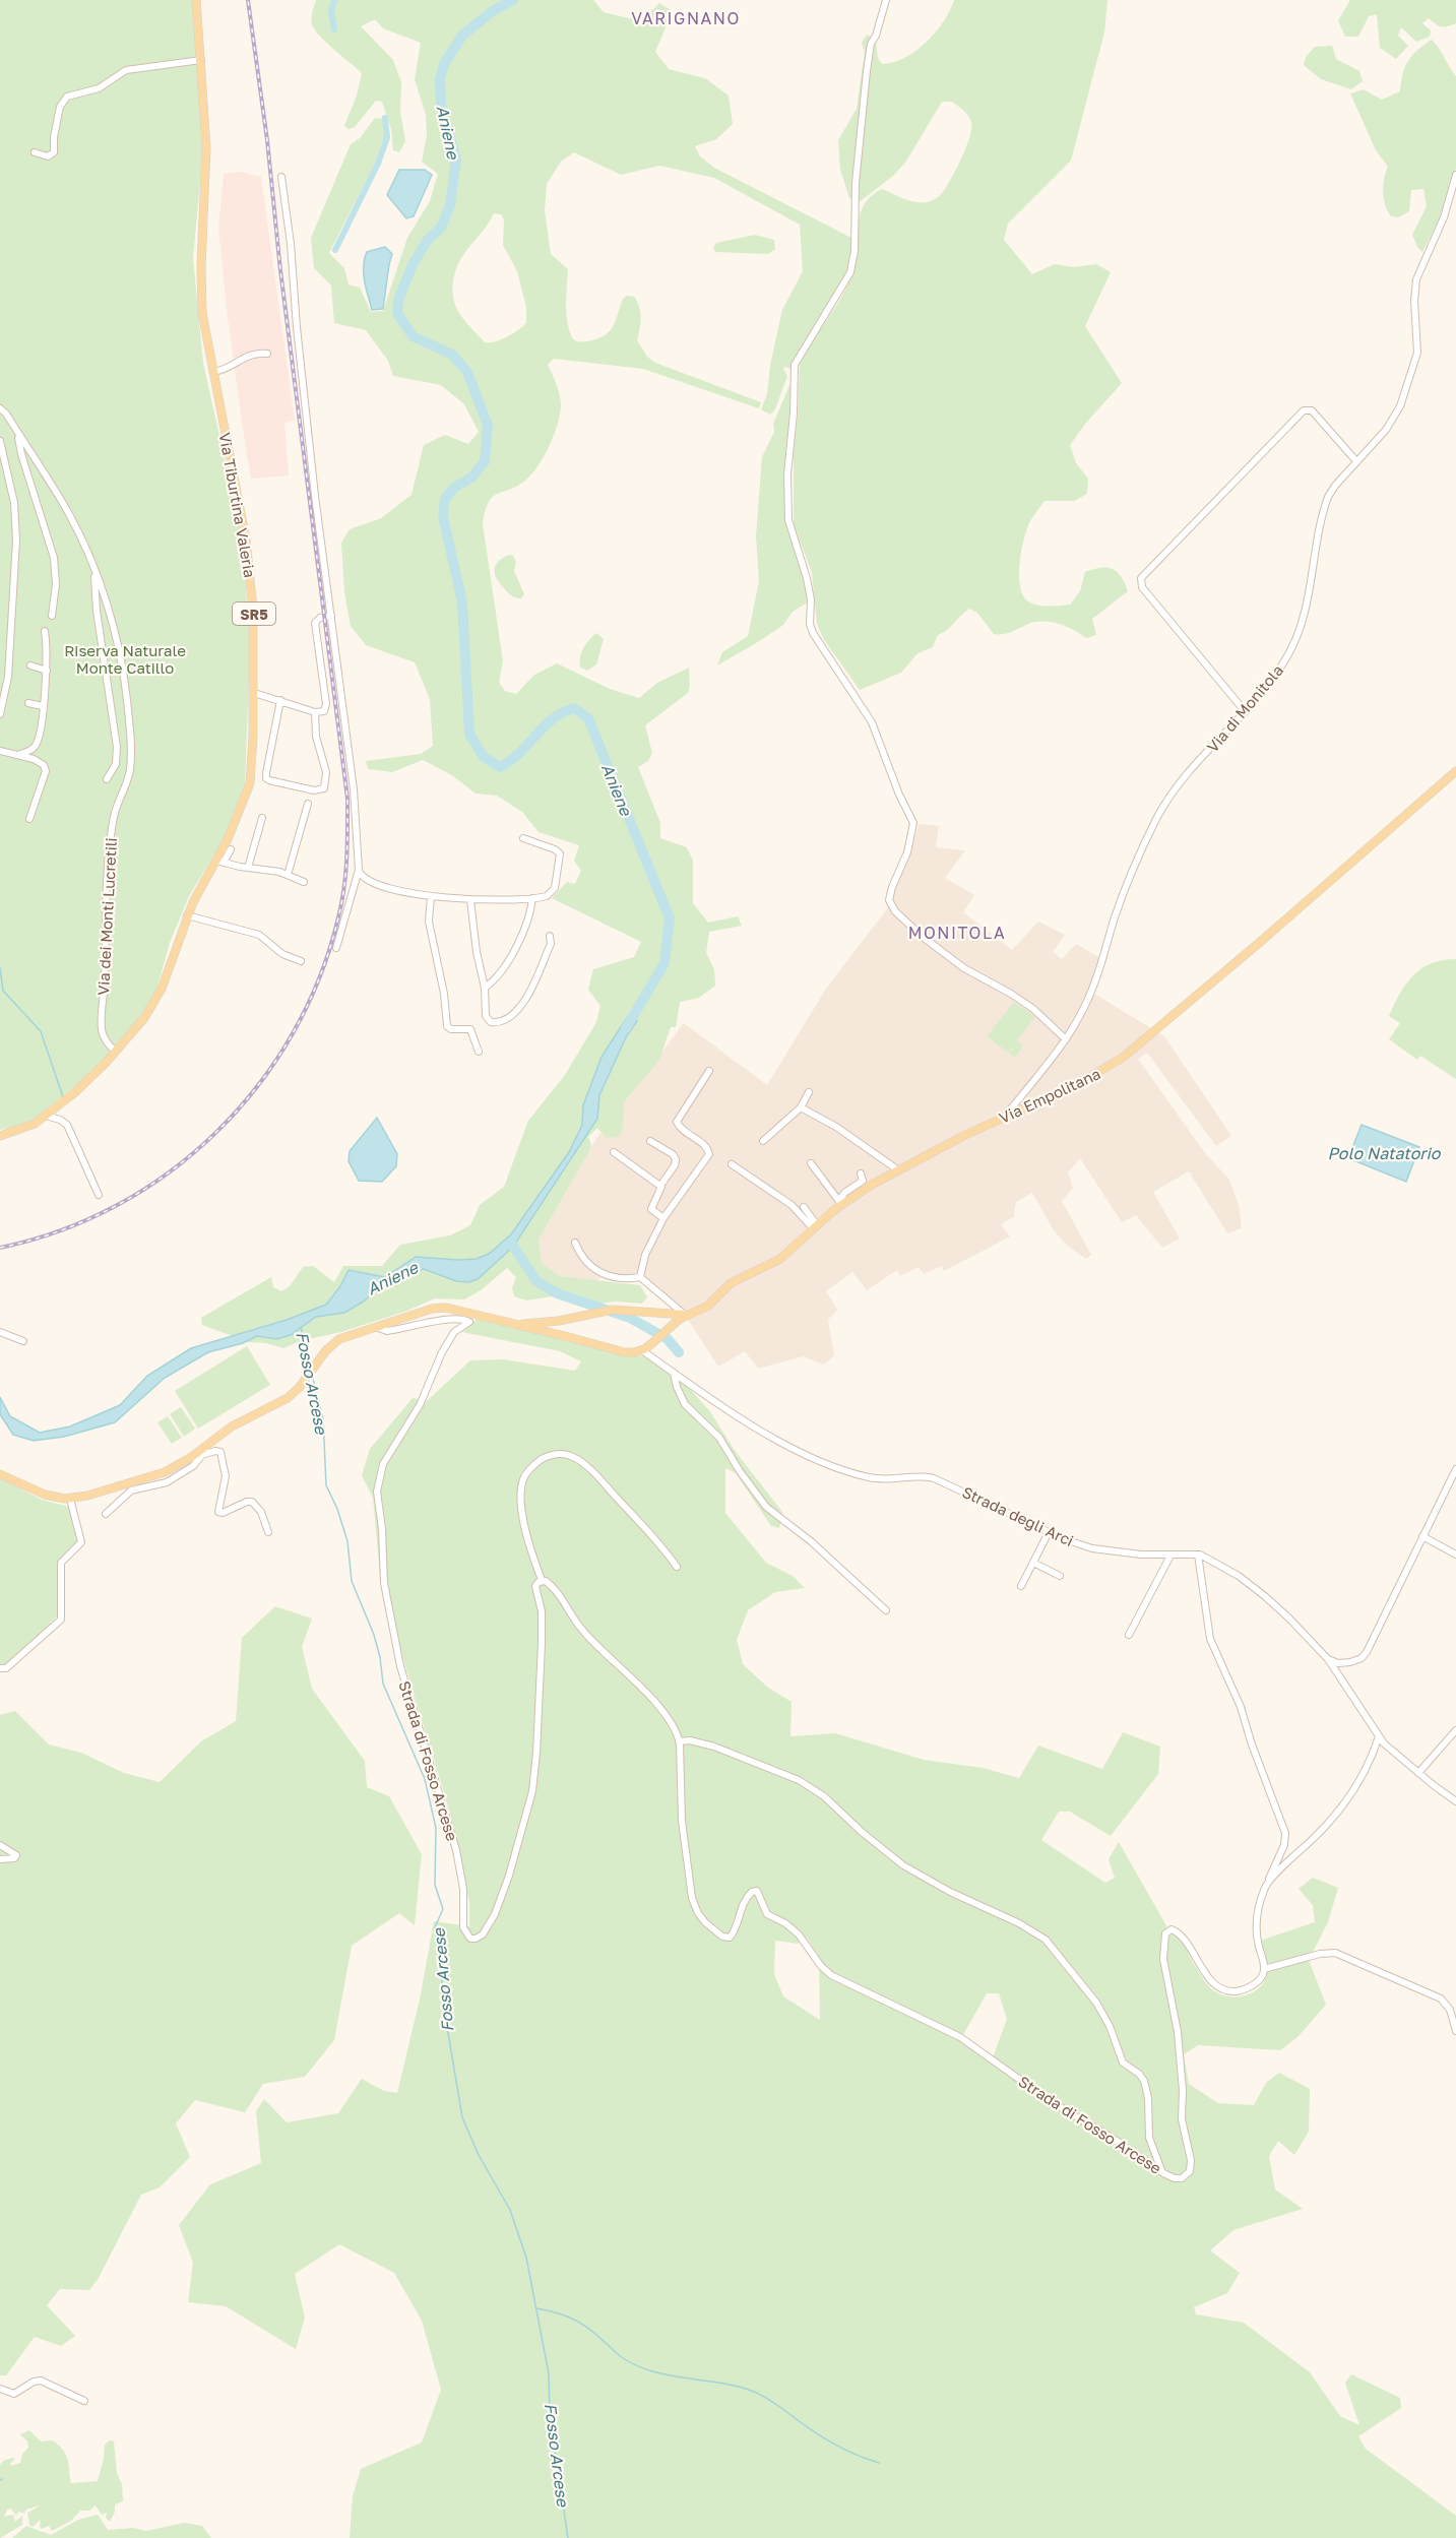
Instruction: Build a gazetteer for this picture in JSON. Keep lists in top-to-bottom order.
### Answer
{
  "streets": {
    "main road": ["Via Tiburtina Valeria", "SR5", "Via Empolitana"],
    "street": [
      "Via di Monitola",
      "Via dei Monti Lucretili",
      "Strada degli Arci",
      "Strada di Fosso Arcese"
    ]
  },
  "crossings": [
    ["Via Tiburtina Valeria", "Via dei Monti Lucretili"],
    ["Via di Monitola", "Via Empolitana"],
    ["Via Empolitana", "Strada degli Arci"]
  ],
  "districts": ["VARIGNANO", "MONITOLA"],
  "water": ["Aniene", "Polo Natatorio", "Fosso Arcese"],
  "parks": ["Riserva Naturale Monte Catillo"]
}
